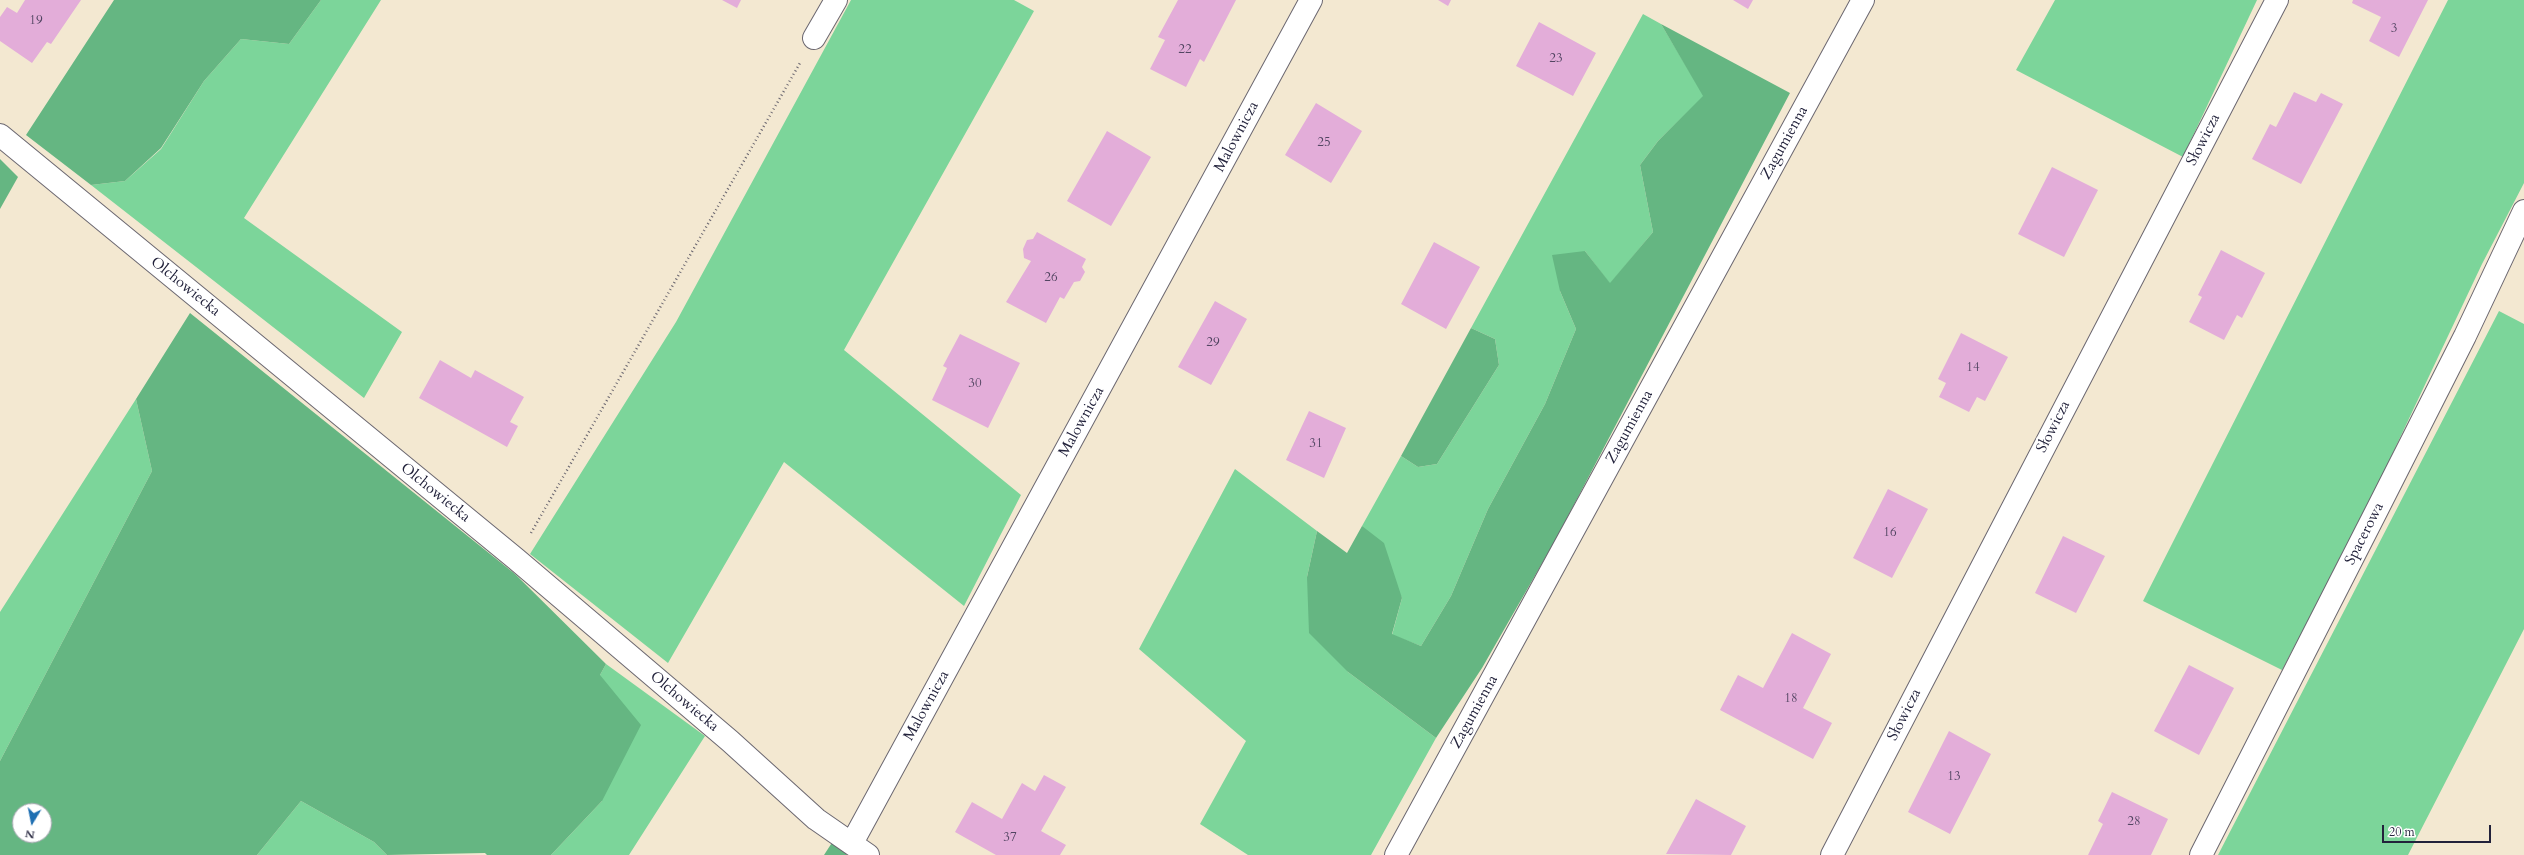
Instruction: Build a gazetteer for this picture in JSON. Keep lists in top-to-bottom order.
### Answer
{
  "streets": {
    "street": [
      "Malownicza",
      "Słowicza",
      "Zagumienna",
      "Olchowiecka",
      "Spacerowa"
    ]
  },
  "crossings": [
    ["Malownicza", "Olchowiecka"]
  ],
  "house_numbers": [
    "19",
    "3",
    "22",
    "23",
    "25",
    "26",
    "29",
    "14",
    "30",
    "31",
    "16",
    "18",
    "13",
    "28",
    "37"
  ],
  "scale_bar": "20 m",
  "north": "bottom"
}
